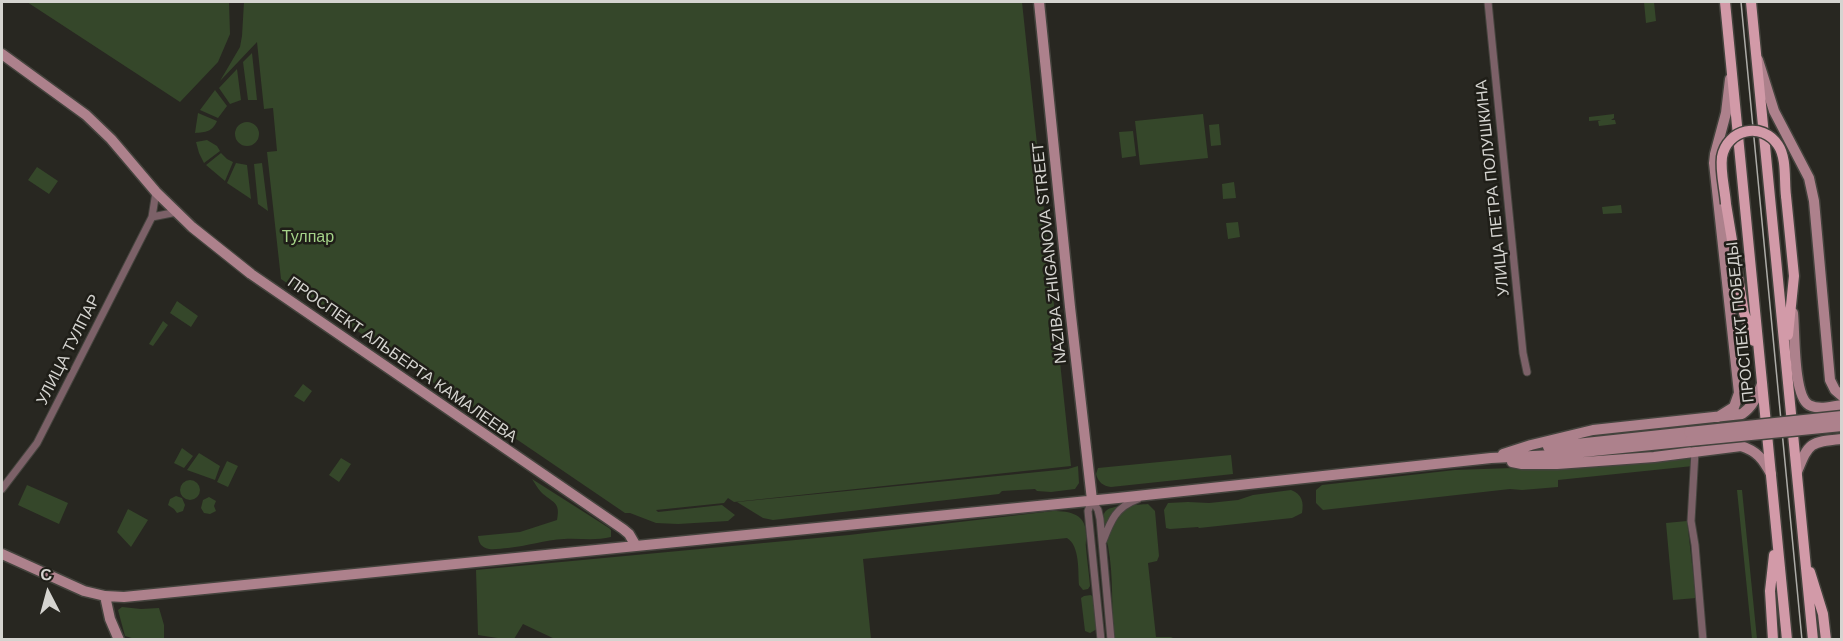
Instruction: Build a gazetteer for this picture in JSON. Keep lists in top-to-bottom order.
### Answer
{
  "streets": {
    "main road": ["NAZIBA ZHIGANOVA STREET", "ПРОСПЕКТ ПОБЕДЫ", "ПРОСПЕКТ АЛЬБЕРТА КАМАЛЕЕВА"],
    "street": ["УЛИЦА ПЕТРА ПОЛУШКИНА", "УЛИЦА ТУЛПАР"]
  },
  "crossings": [
    ["УЛИЦА ТУЛПАР", "ПРОСПЕКТ АЛЬБЕРТА КАМАЛЕЕВА"]
  ],
  "parks": ["Тулпар"],
  "north": "top"
}
